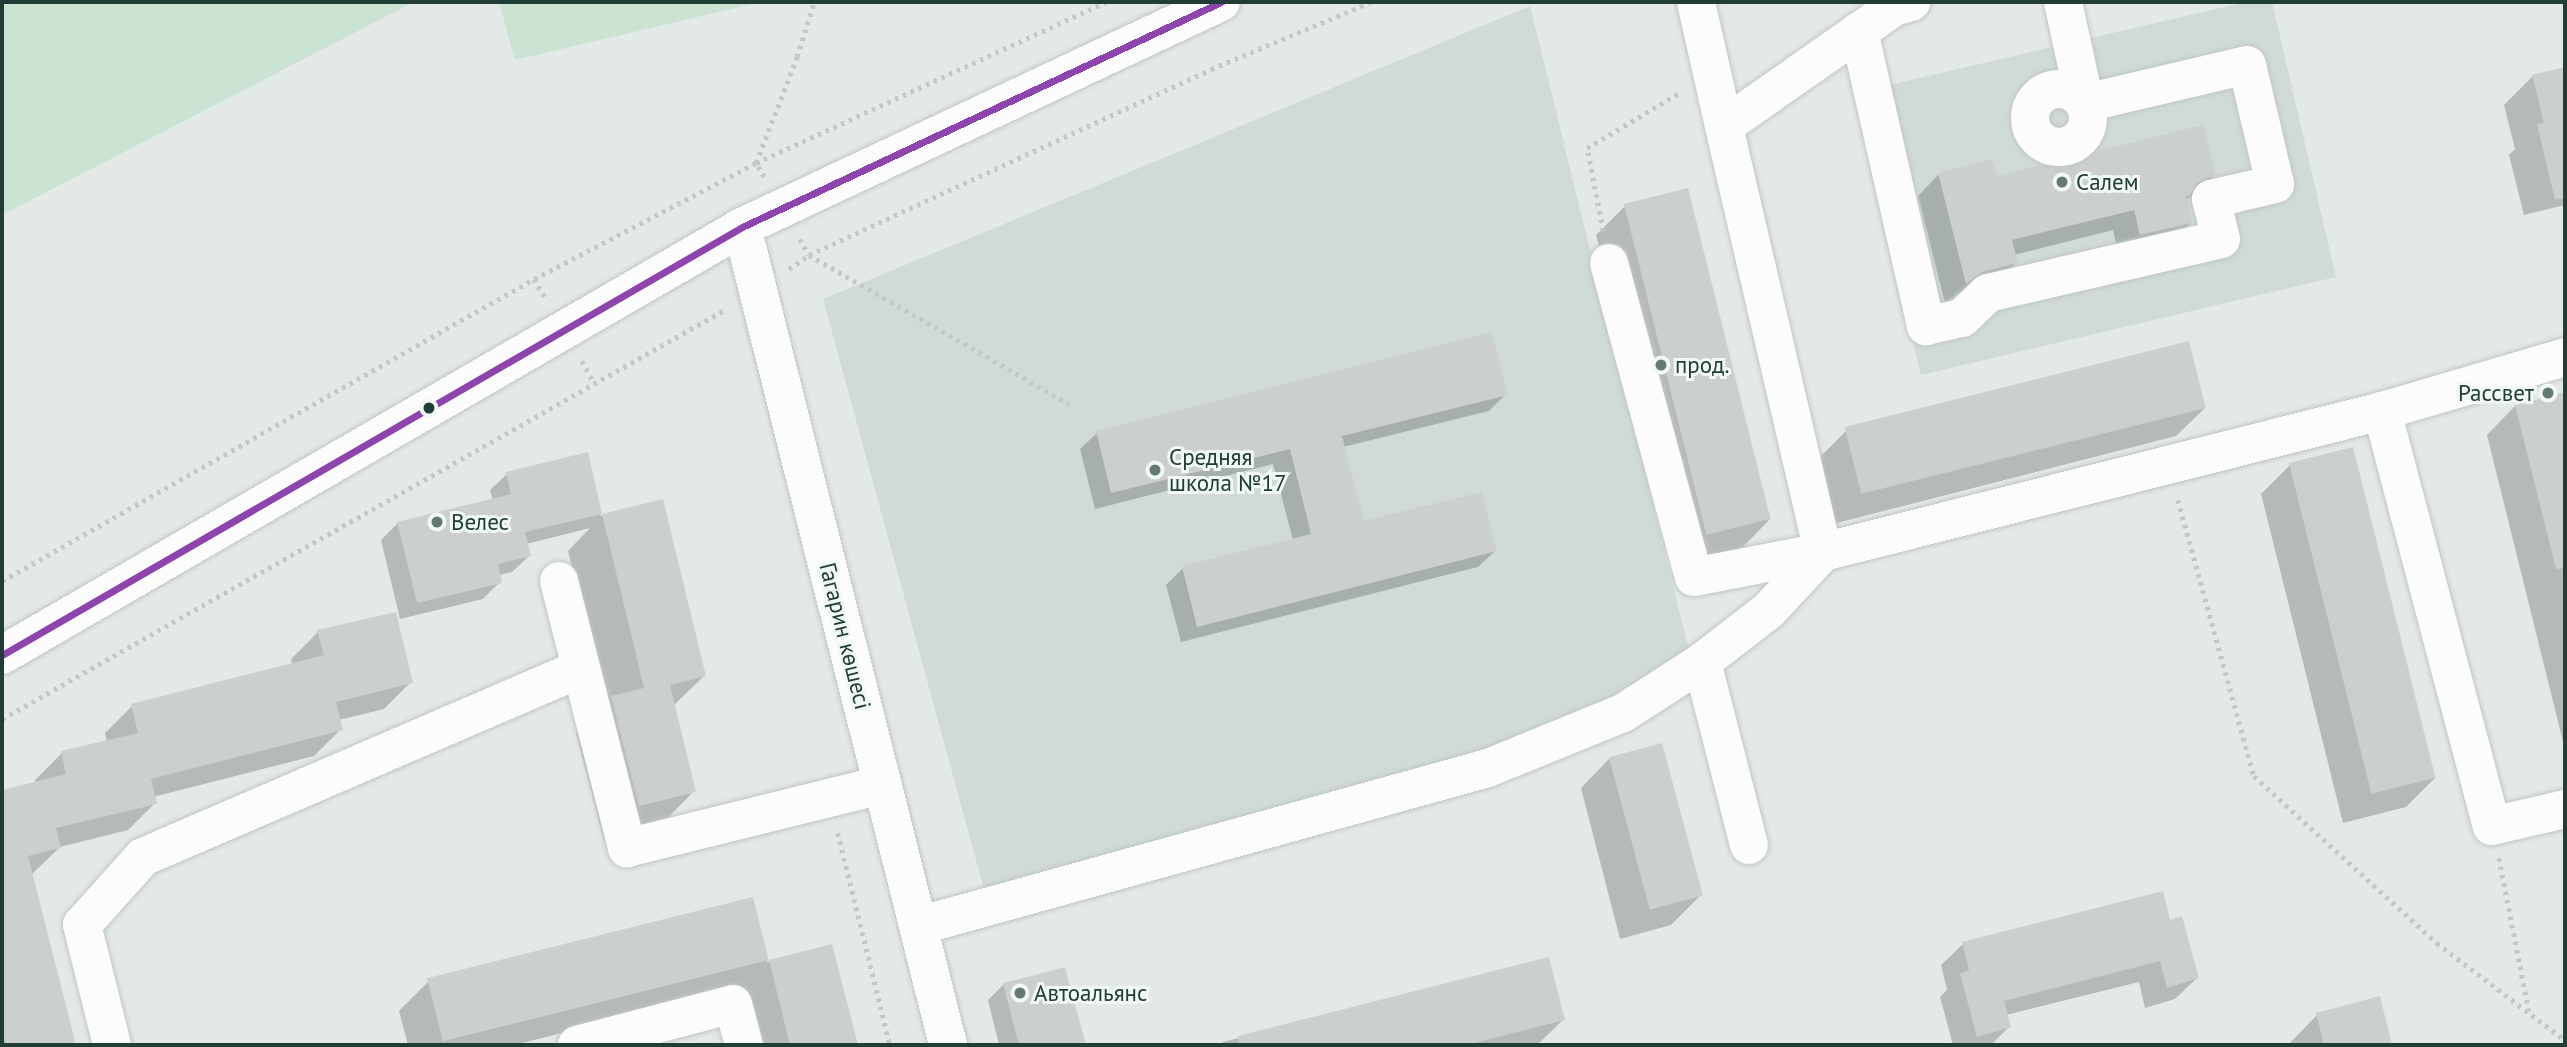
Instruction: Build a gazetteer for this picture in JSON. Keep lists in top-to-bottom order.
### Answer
{
  "streets": {
    "street": ["Гагарин көшесі"]
  },
  "places": [
    "Салем",
    "прод.",
    "Рассвет",
    "Средняя школа №17",
    "Велес",
    "Автоальянс"
  ]
}
